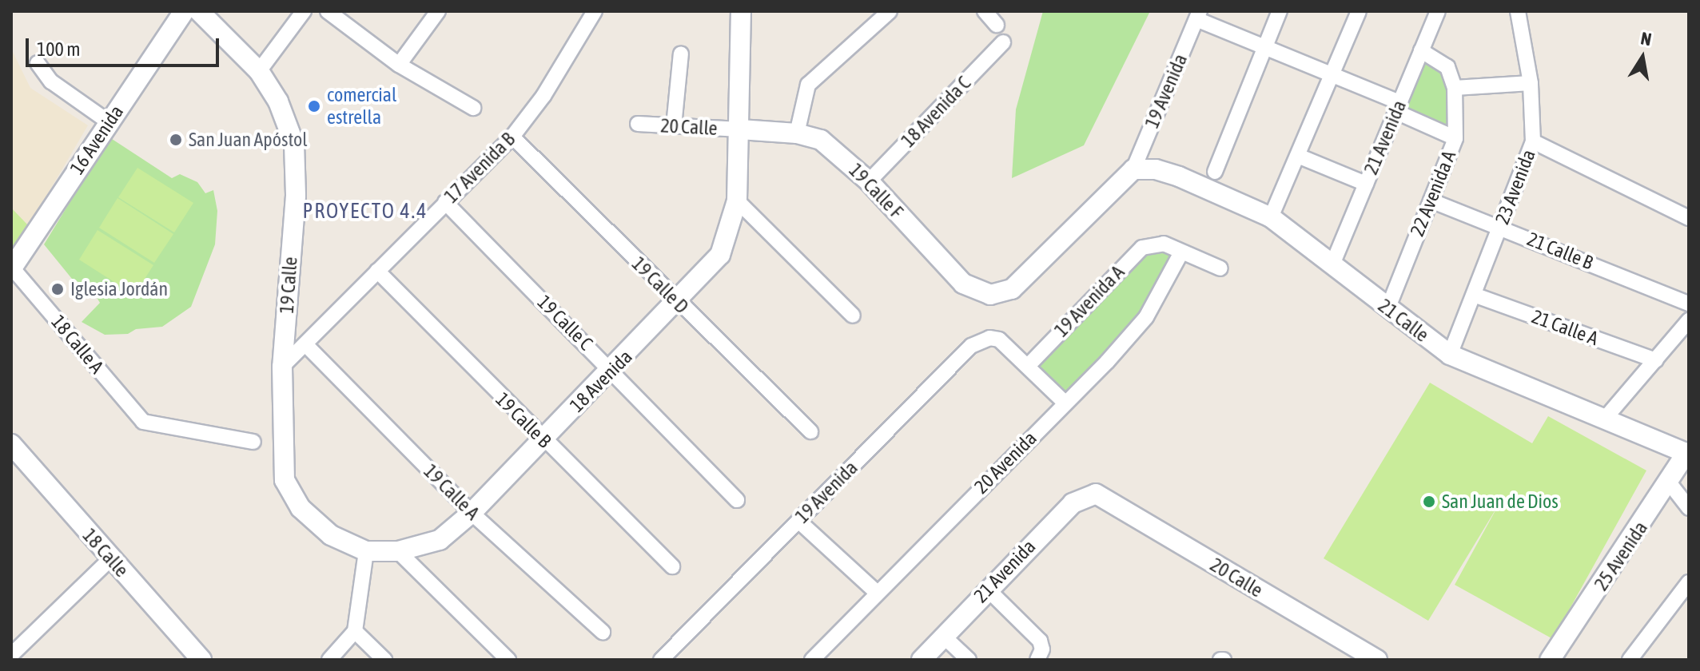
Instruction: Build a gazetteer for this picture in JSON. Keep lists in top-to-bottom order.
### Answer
{
  "streets": {
    "street": [
      "19 Avenida",
      "18 Avenida C",
      "20 Calle",
      "21 Avenida",
      "16 Avenida",
      "17 Avenida B",
      "23 Avenida",
      "19 Calle F",
      "22 Avenida A",
      "21 Calle B",
      "19 Calle",
      "19 Calle D",
      "19 Avenida A",
      "21 Calle",
      "19 Calle C",
      "21 Calle A",
      "18 Calle A",
      "18 Avenida",
      "19 Calle B",
      "20 Avenida",
      "19 Calle A",
      "18 Calle",
      "25 Avenida"
    ]
  },
  "crossings": [
    ["19 Avenida", "19 Calle F"],
    ["19 Avenida", "19 Avenida A"],
    ["19 Avenida", "21 Calle"],
    ["18 Avenida C", "19 Calle F"],
    ["20 Calle", "21 Avenida"],
    ["20 Calle", "19 Calle F"],
    ["20 Calle", "18 Avenida"],
    ["21 Avenida", "22 Avenida A"],
    ["21 Avenida", "21 Calle"],
    ["16 Avenida", "18 Calle A"],
    ["17 Avenida B", "19 Calle"],
    ["17 Avenida B", "19 Calle D"],
    ["17 Avenida B", "19 Calle C"],
    ["17 Avenida B", "19 Calle B"],
    ["17 Avenida B", "19 Calle A"],
    ["23 Avenida", "21 Calle B"],
    ["23 Avenida", "21 Calle"],
    ["23 Avenida", "21 Calle A"],
    ["19 Calle F", "18 Avenida"],
    ["22 Avenida A", "21 Calle B"],
    ["22 Avenida A", "21 Calle"],
    ["19 Calle", "18 Avenida"],
    ["19 Calle D", "18 Avenida"],
    ["19 Avenida A", "20 Avenida"],
    ["21 Calle", "25 Avenida"],
    ["19 Calle C", "18 Avenida"],
    ["18 Avenida", "19 Calle B"],
    ["18 Avenida", "19 Calle A"]
  ],
  "districts": ["PROYECTO 4.4"],
  "places": [
    "comercial estrella",
    "San Juan Apóstol",
    "Iglesia Jordán",
    "San Juan de Dios"
  ],
  "scale_bar": "100 m",
  "north": "top"
}
